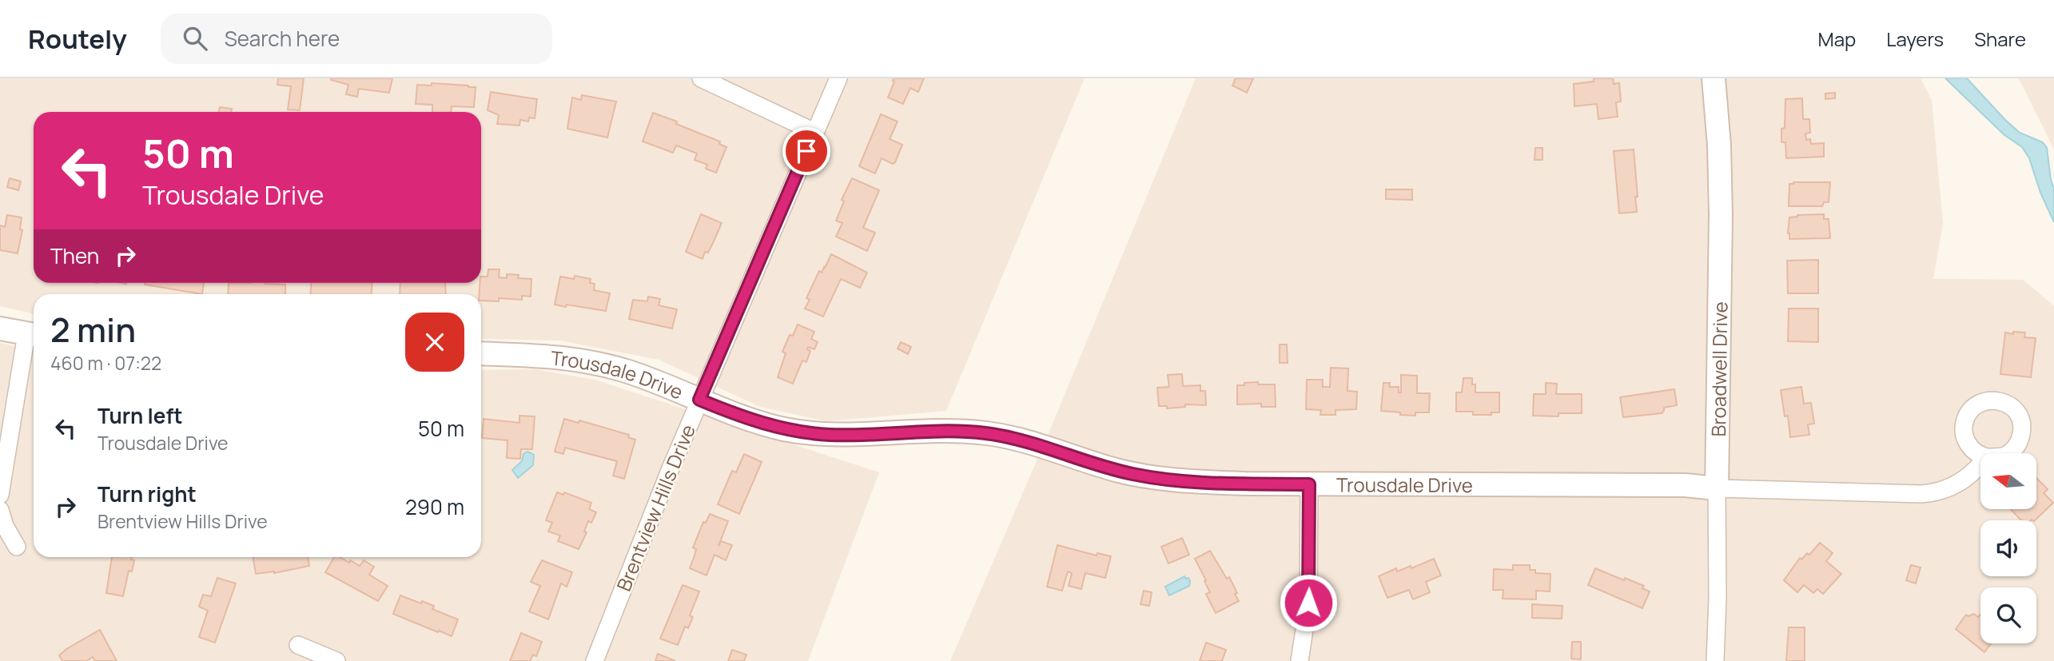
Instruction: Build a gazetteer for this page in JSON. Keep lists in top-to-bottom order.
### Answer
{
  "streets": {
    "street": ["Broadwell Drive", "Trousdale Drive", "Brentview Hills Drive"]
  },
  "crossings": [
    ["Broadwell Drive", "Trousdale Drive"],
    ["Trousdale Drive", "Brentview Hills Drive"]
  ],
  "north": "left",
  "page": {
    "header": "Routely",
    "search": "Search here",
    "nav": ["Map", "Layers", "Share"],
    "turn": ["50 m", "Trousdale Drive"],
    "then": "Then",
    "heading": ["2 min", "460 m · 07:22"],
    "list": [
      {
        "name": "Turn left",
        "note": "Trousdale Drive",
        "value": "50 m"
      },
      {
        "name": "Turn right",
        "note": "Brentview Hills Drive",
        "value": "290 m"
      }
    ]
  }
}
